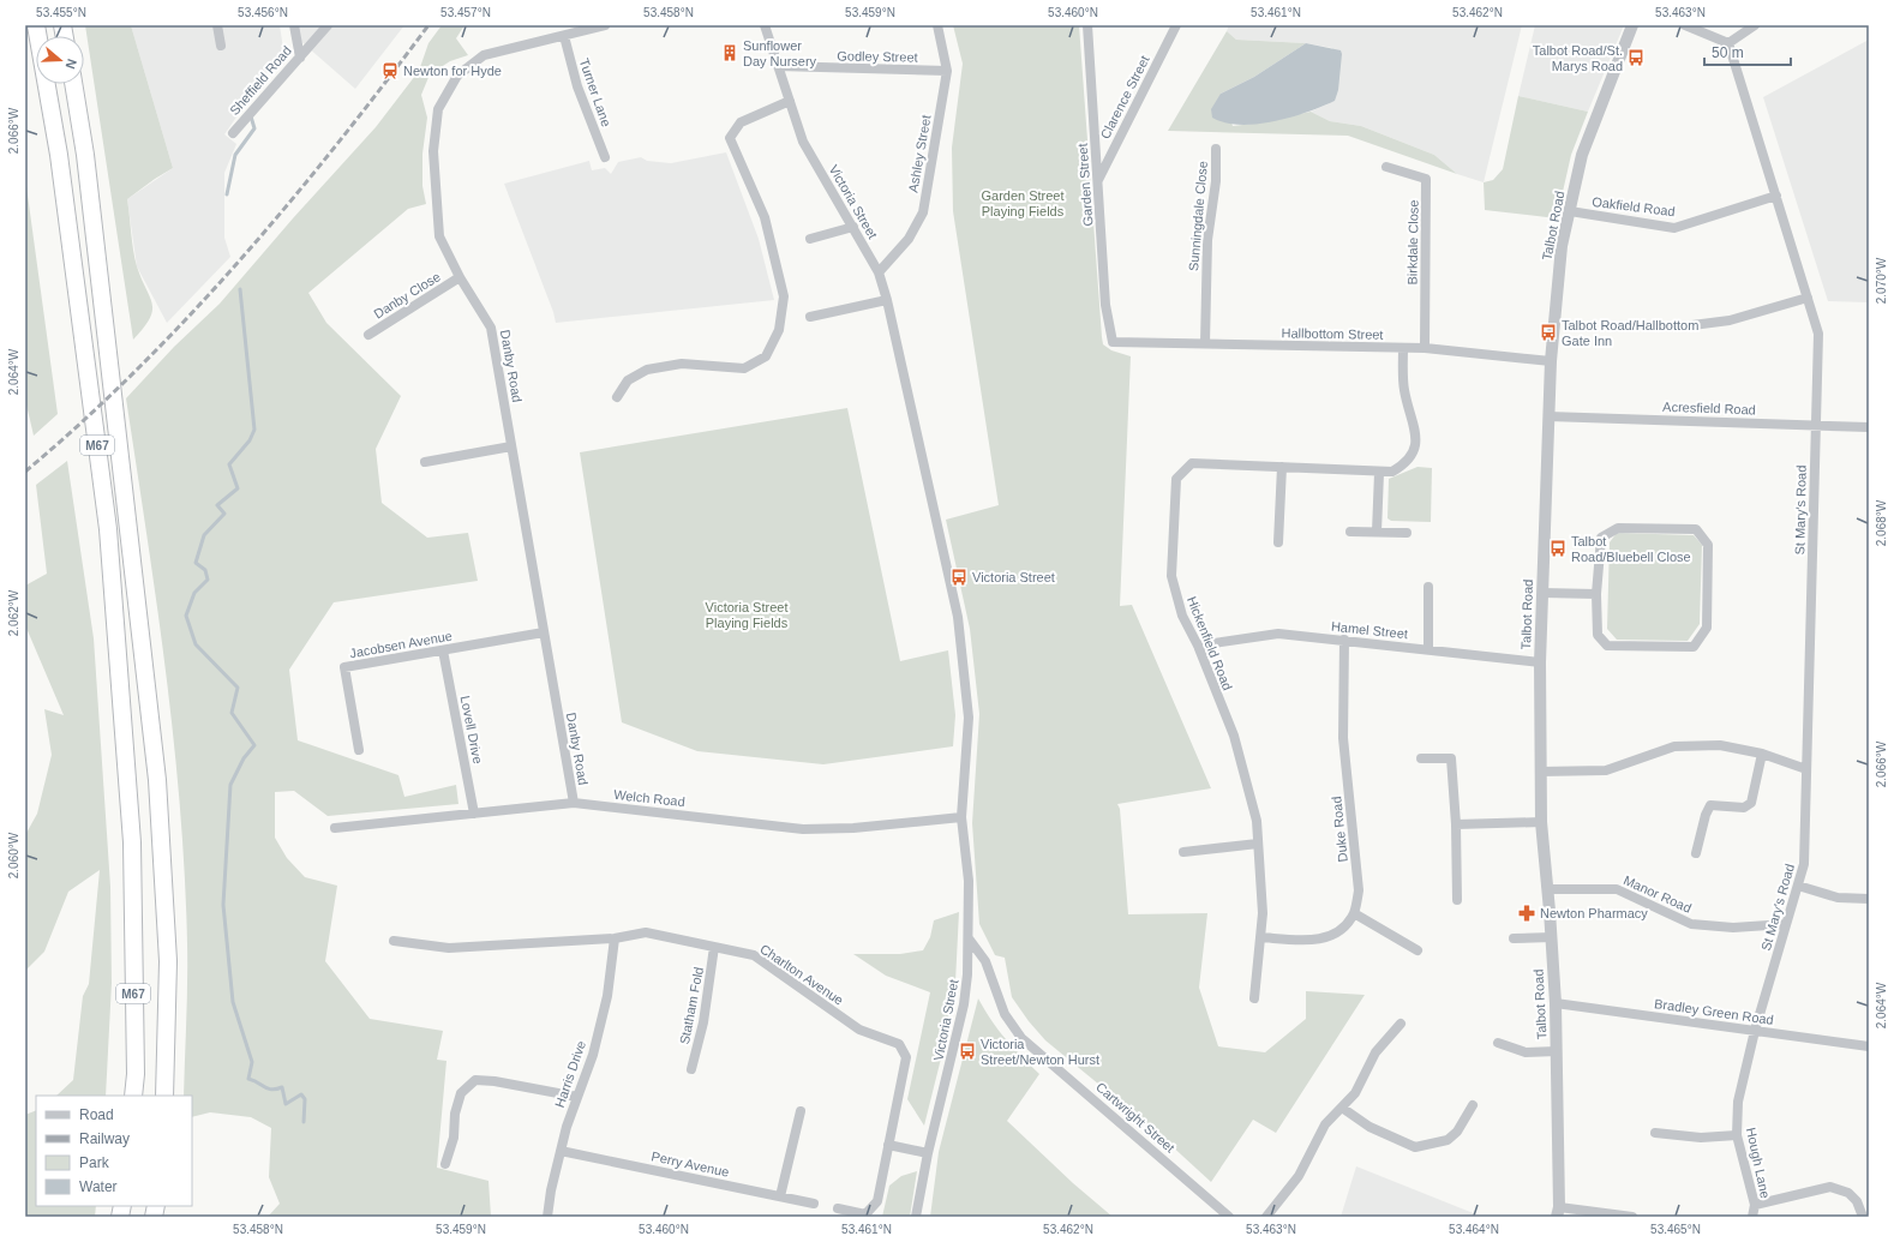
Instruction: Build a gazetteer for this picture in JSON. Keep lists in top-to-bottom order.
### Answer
{
  "streets": {
    "highway": ["M67"],
    "street": [
      "Godley Street",
      "Sheffield Road",
      "Turner Lane",
      "Clarence Street",
      "Ashley Street",
      "Garden Street",
      "Victoria Street",
      "Oakfield Road",
      "Sunningdale Close",
      "Talbot Road",
      "Birkdale Close",
      "Danby Close",
      "Hallbottom Street",
      "Danby Road",
      "Acresfield Road",
      "St Mary's Road",
      "Hamel Street",
      "Hickenfield Road",
      "Jacobsen Avenue",
      "Lovell Drive",
      "Welch Road",
      "Duke Road",
      "Manor Road",
      "Charlton Avenue",
      "Statham Fold",
      "Bradley Green Road",
      "Harris Drive",
      "Cartwright Street",
      "Hough Lane",
      "Perry Avenue"
    ]
  },
  "crossings": [
    ["Godley Street", "Ashley Street"],
    ["Godley Street", "Victoria Street"],
    ["Turner Lane", "Danby Road"],
    ["Clarence Street", "Garden Street"],
    ["Ashley Street", "Victoria Street"],
    ["Garden Street", "Hallbottom Street"],
    ["Victoria Street", "Welch Road"],
    ["Victoria Street", "Cartwright Street"],
    ["Oakfield Road", "Talbot Road"],
    ["Oakfield Road", "St Mary's Road"],
    ["Sunningdale Close", "Hallbottom Street"],
    ["Talbot Road", "Hallbottom Street"],
    ["Talbot Road", "Acresfield Road"],
    ["Talbot Road", "Hamel Street"],
    ["Talbot Road", "Manor Road"],
    ["Talbot Road", "Bradley Green Road"],
    ["Birkdale Close", "Hallbottom Street"],
    ["Danby Close", "Danby Road"],
    ["Hallbottom Street", "Hickenfield Road"],
    ["Danby Road", "Jacobsen Avenue"],
    ["Danby Road", "Welch Road"],
    ["Acresfield Road", "St Mary's Road"],
    ["St Mary's Road", "Manor Road"],
    ["St Mary's Road", "Bradley Green Road"],
    ["St Mary's Road", "Hough Lane"],
    ["Hamel Street", "Hickenfield Road"],
    ["Hamel Street", "Duke Road"],
    ["Hickenfield Road", "Duke Road"],
    ["Jacobsen Avenue", "Lovell Drive"],
    ["Lovell Drive", "Welch Road"],
    ["Charlton Avenue", "Statham Fold"],
    ["Charlton Avenue", "Harris Drive"],
    ["Bradley Green Road", "Hough Lane"],
    ["Harris Drive", "Perry Avenue"]
  ],
  "parks": ["Garden Street Playing Fields", "Victoria Street Playing Fields"],
  "places": {
    "building": ["Sunflower Day Nursery"],
    "bus stop": [
      "Talbot Road/St. Marys Road",
      "Talbot Road/Hallbottom Gate Inn",
      "Talbot Road/Bluebell Close",
      "Victoria Street",
      "Victoria Street/Newton Hurst"
    ],
    "station": ["Newton for Hyde"],
    "pharmacy": ["Newton Pharmacy"]
  },
  "legend": [
    "Road",
    "Railway",
    "Park",
    "Water"
  ],
  "scale_bar": "50 m",
  "north": "right",
  "coordinates": [
    "53.455°N",
    "53.456°N",
    "53.457°N",
    "53.458°N",
    "53.459°N",
    "53.460°N",
    "53.461°N",
    "53.462°N",
    "53.463°N",
    "2.066°W",
    "2.070°W",
    "2.064°W",
    "2.068°W",
    "2.062°W",
    "2.060°W",
    "53.464°N",
    "53.465°N"
  ]
}
